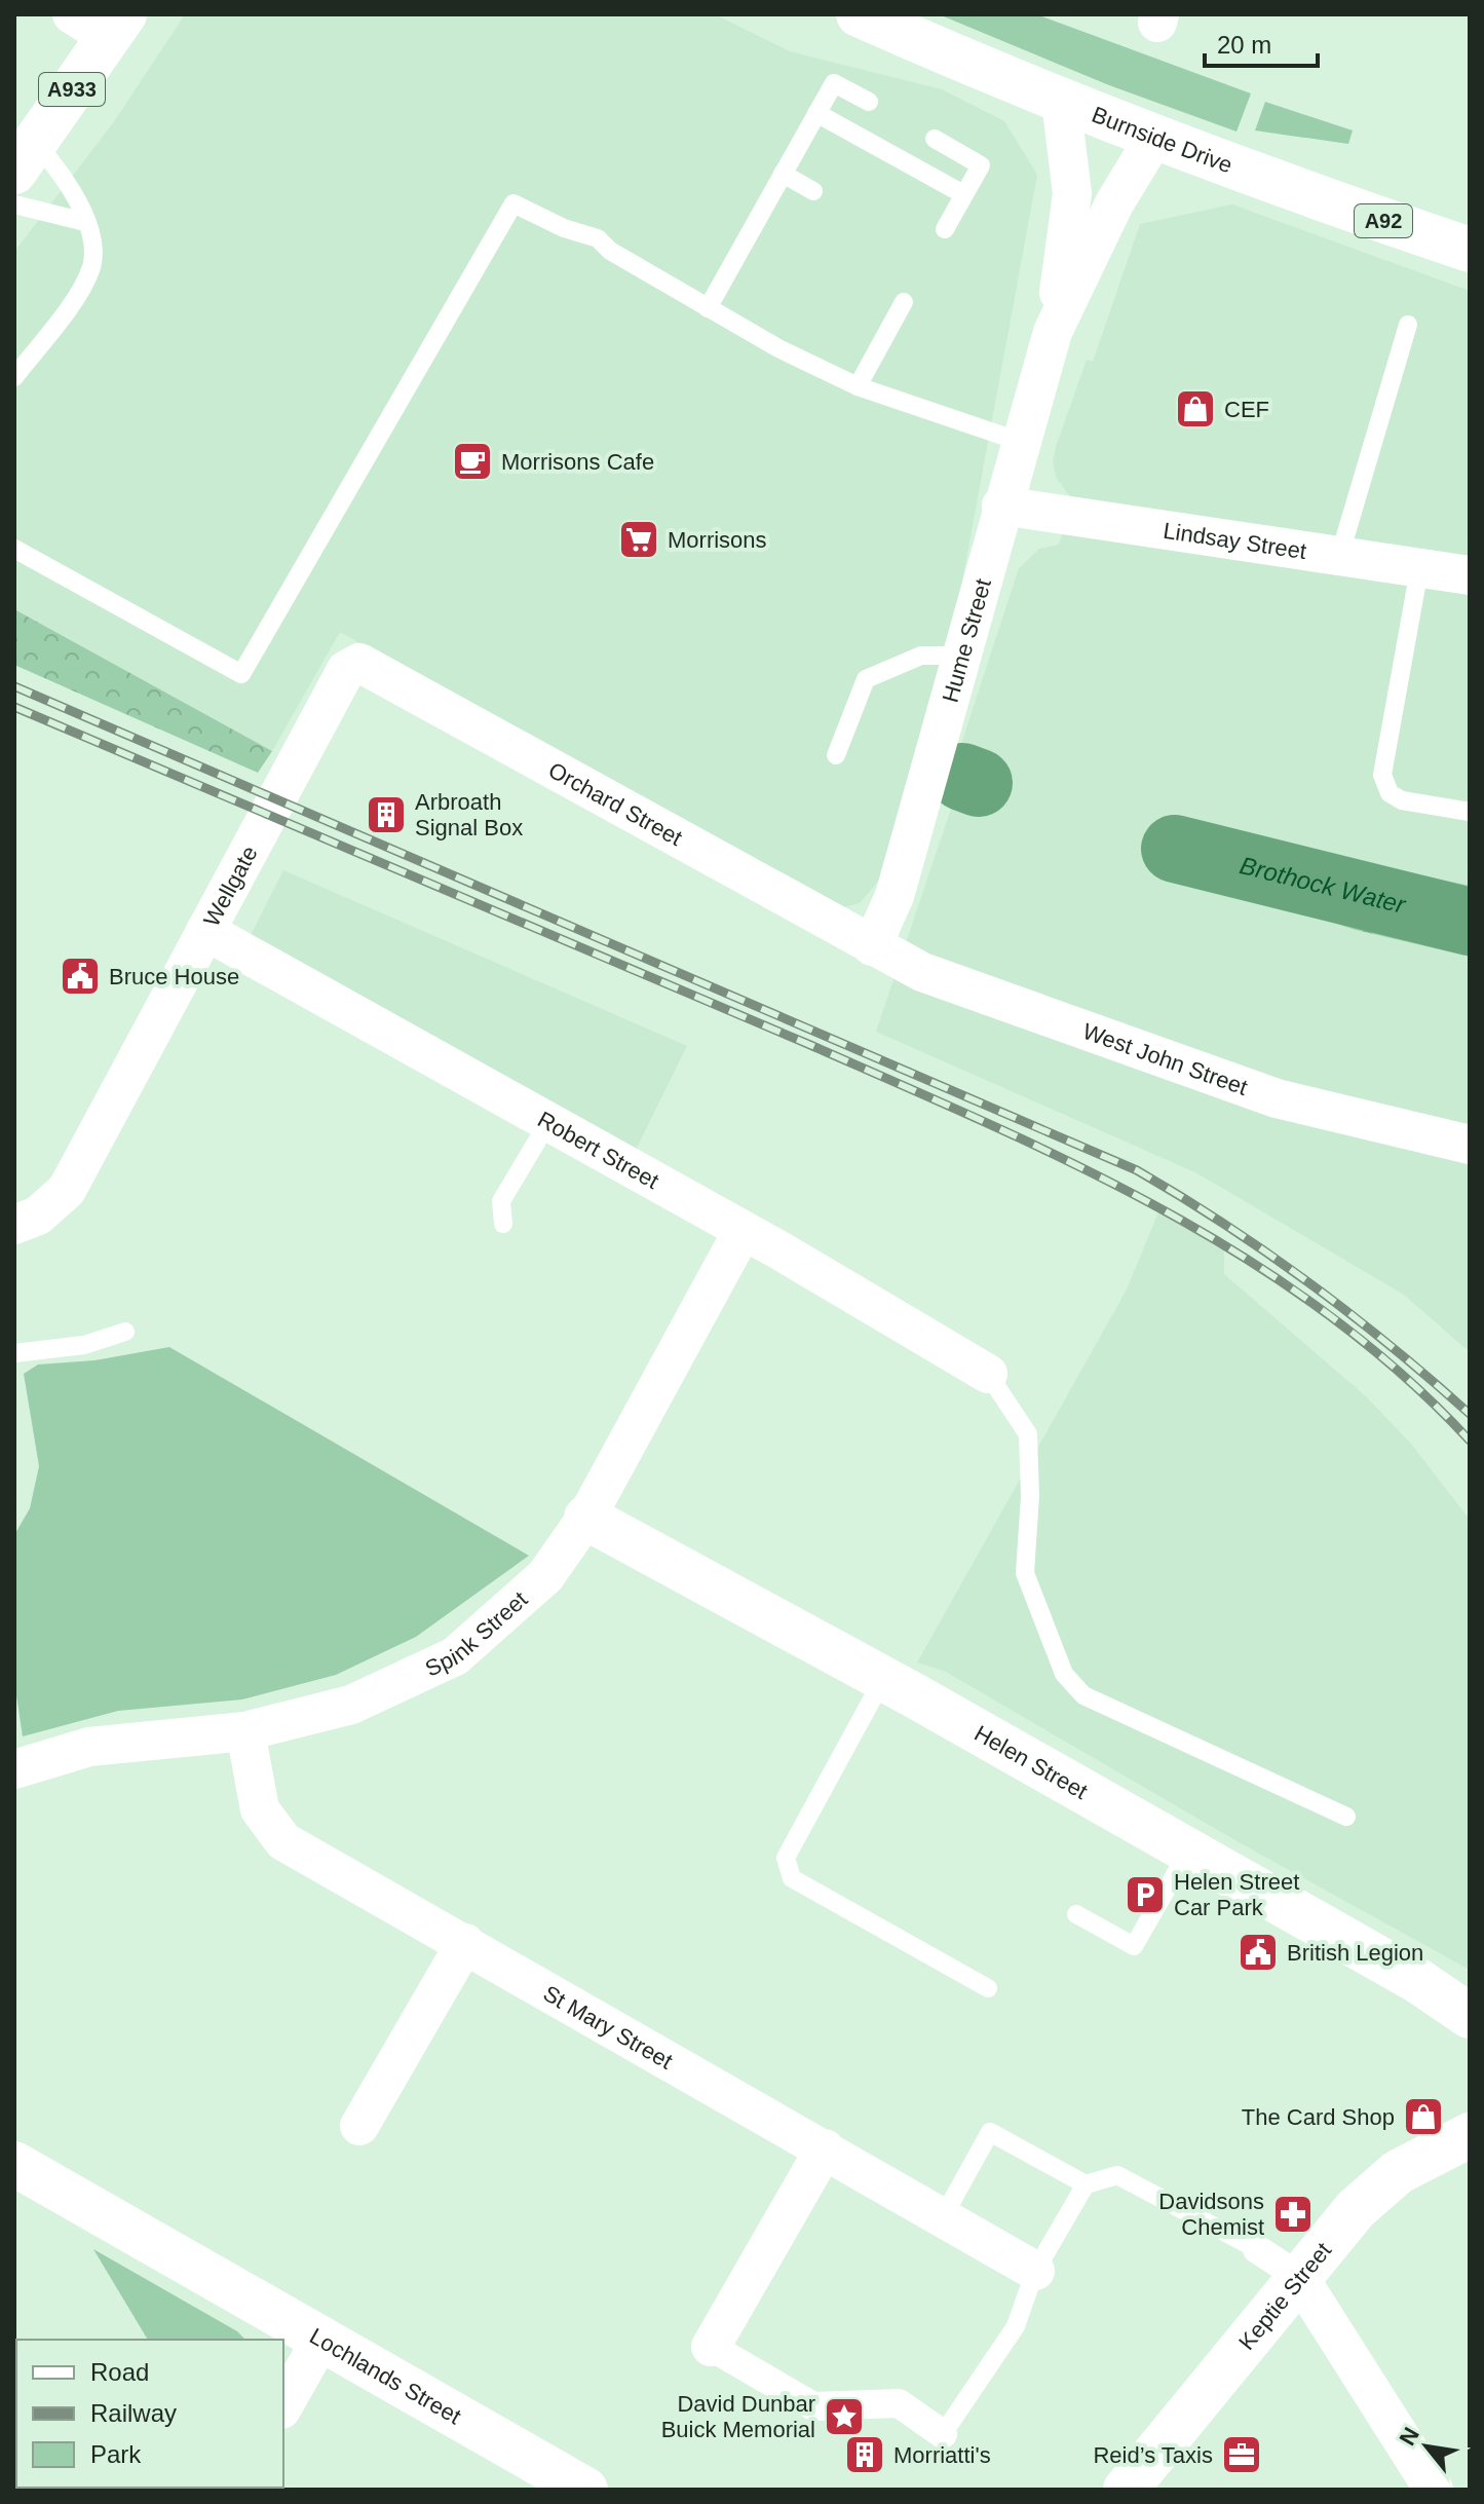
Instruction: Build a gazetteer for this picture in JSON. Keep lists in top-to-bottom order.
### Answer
{
  "streets": {
    "main road": [
      "A933",
      "Burnside Drive",
      "A92",
      "Helen Street",
      "Keptie Street",
      "Lochlands Street"
    ],
    "street": [
      "Lindsay Street",
      "Hume Street",
      "Orchard Street",
      "Wellgate",
      "West John Street",
      "Robert Street",
      "Spink Street",
      "St Mary Street"
    ]
  },
  "crossings": [
    ["Burnside Drive", "Hume Street"],
    ["Lindsay Street", "Hume Street"],
    ["Hume Street", "Orchard Street"],
    ["Hume Street", "West John Street"],
    ["Orchard Street", "Wellgate"],
    ["Orchard Street", "West John Street"],
    ["Wellgate", "Robert Street"],
    ["Robert Street", "Spink Street"],
    ["Spink Street", "Helen Street"],
    ["Spink Street", "St Mary Street"]
  ],
  "water": ["Brothock Water"],
  "places": {
    "shop": ["CEF", "The Card Shop"],
    "cafe": ["Morrisons Cafe"],
    "supermarket": ["Morrisons"],
    "building": ["Arbroath Signal Box", "Morriatti's"],
    "public building": ["Bruce House", "British Legion"],
    "parking": ["Helen Street Car Park"],
    "pharmacy": ["Davidsons Chemist"],
    "place": ["David Dunbar Buick Memorial"],
    "office": ["Reid’s Taxis"]
  },
  "legend": ["Road", "Railway", "Park"],
  "scale_bar": "20 m",
  "north": "top left"
}
